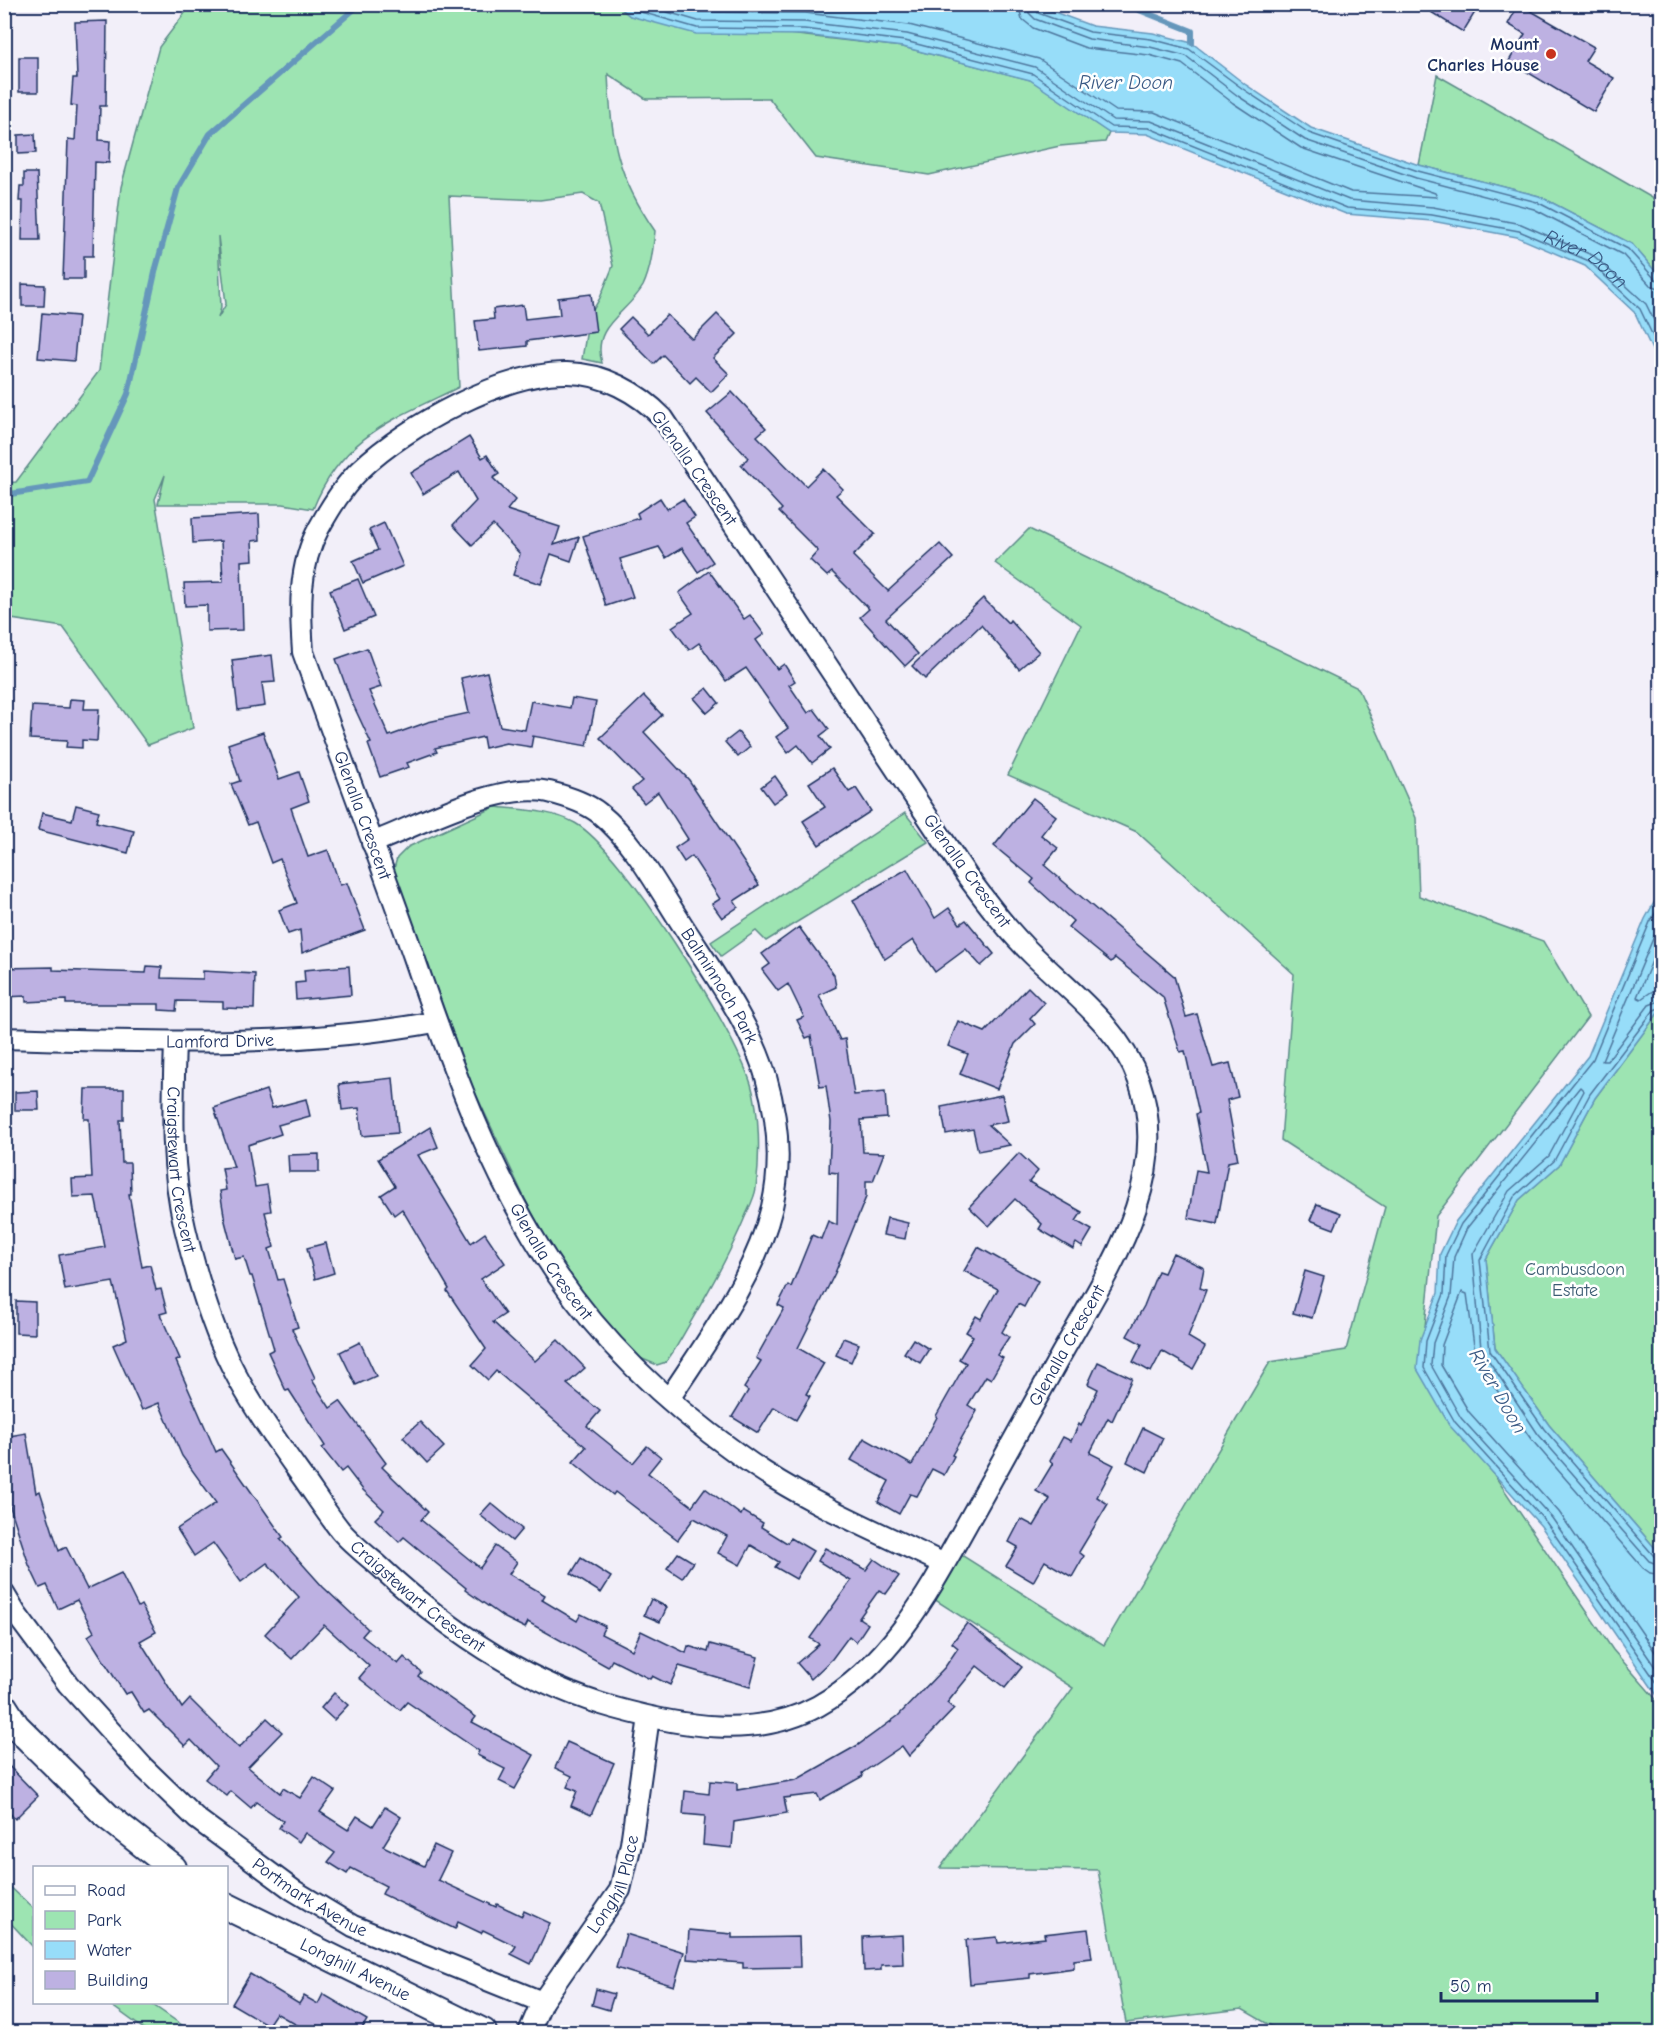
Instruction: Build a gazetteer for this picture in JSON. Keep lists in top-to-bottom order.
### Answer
{
  "streets": {
    "street": [
      "Glenalla Crescent",
      "Balminnoch Park",
      "Lamford Drive",
      "Craigstewart Crescent",
      "Longhill Place",
      "Portmark Avenue",
      "Longhill Avenue"
    ]
  },
  "crossings": [
    ["Glenalla Crescent", "Balminnoch Park"],
    ["Glenalla Crescent", "Lamford Drive"],
    ["Glenalla Crescent", "Craigstewart Crescent"],
    ["Lamford Drive", "Craigstewart Crescent"],
    ["Craigstewart Crescent", "Longhill Place"],
    ["Longhill Place", "Portmark Avenue"]
  ],
  "water": ["River Doon"],
  "parks": ["Cambusdoon Estate"],
  "places": ["Mount Charles House"],
  "legend": [
    "Road",
    "Park",
    "Water",
    "Building"
  ],
  "scale_bar": "50 m"
}
